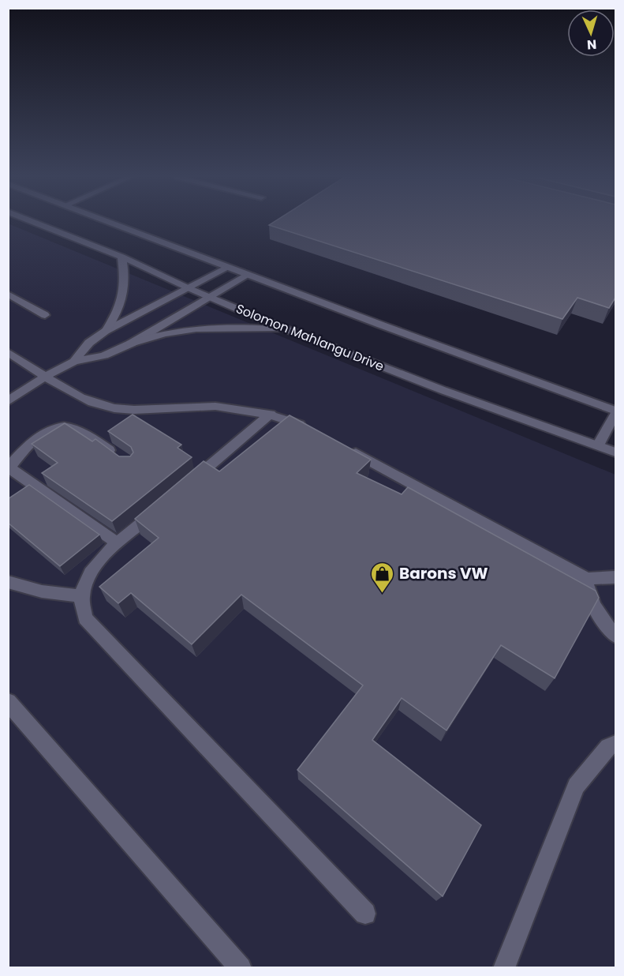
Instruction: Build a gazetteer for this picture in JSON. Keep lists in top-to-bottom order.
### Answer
{
  "streets": {
    "main road": ["Solomon Mahlangu Drive"]
  },
  "places": {
    "shop": ["Barons VW"]
  },
  "north": "bottom"
}
